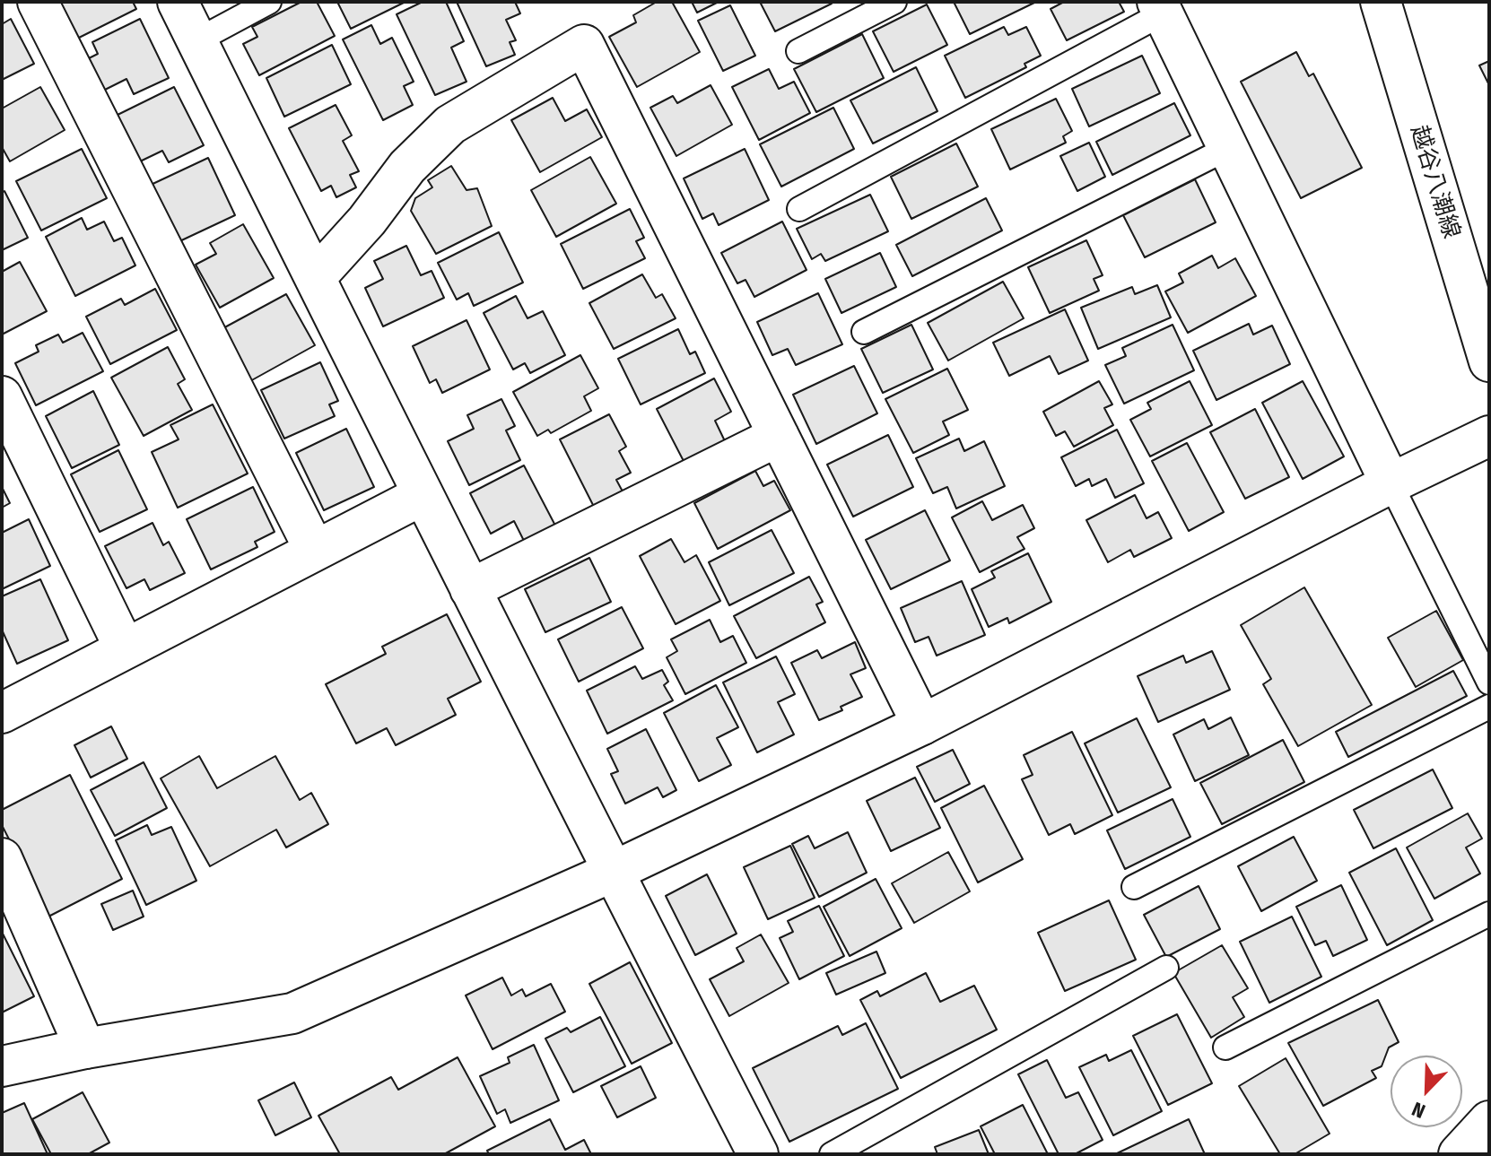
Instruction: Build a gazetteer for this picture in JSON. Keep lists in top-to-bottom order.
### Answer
{
  "streets": {
    "main road": ["越谷八潮線"]
  },
  "north": "bottom left"
}
